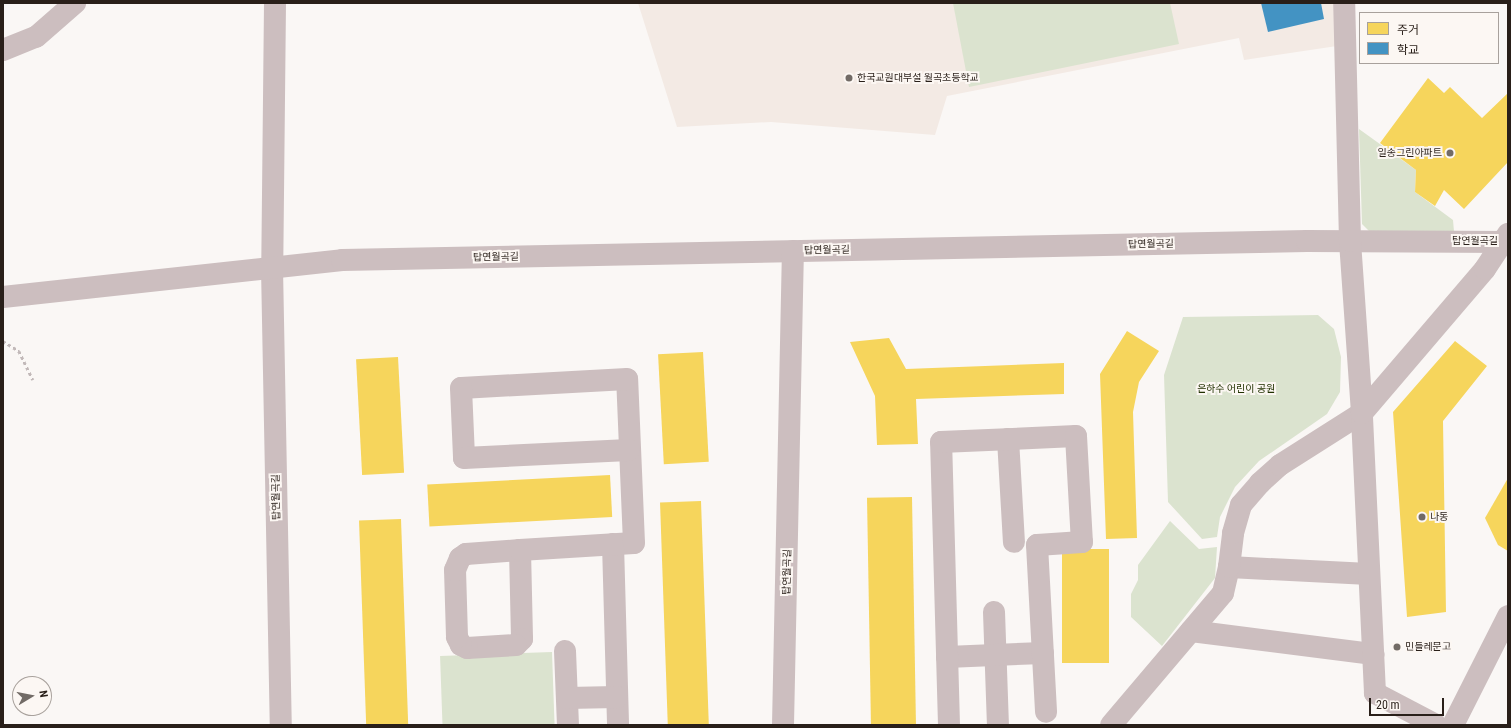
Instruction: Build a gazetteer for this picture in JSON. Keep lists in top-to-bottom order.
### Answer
{
  "streets": {
    "street": ["탑연월곡길"]
  },
  "parks": ["은하수 어린이 공원"],
  "places": [
    "한국교원대부설 월곡초등학교",
    "일송그린아파트",
    "나동",
    "민들레문고"
  ],
  "legend": ["주거", "학교"],
  "scale_bar": "20 m",
  "north": "right"
}
